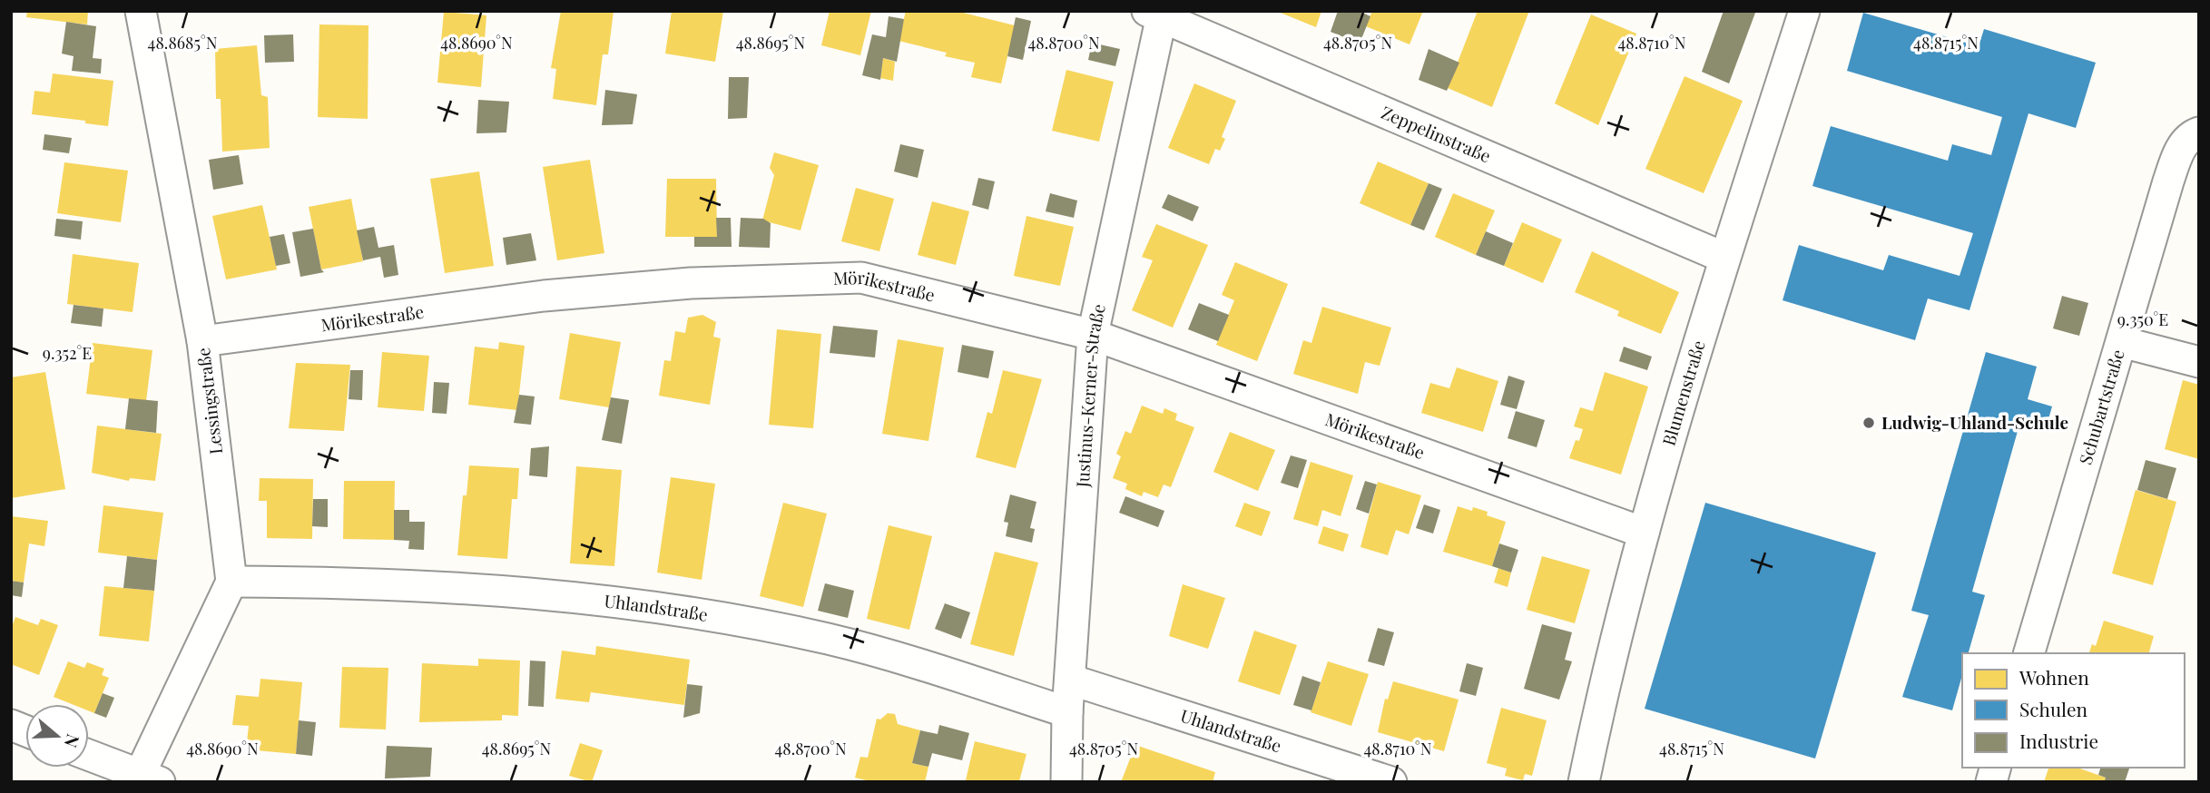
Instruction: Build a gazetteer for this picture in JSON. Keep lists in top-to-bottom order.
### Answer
{
  "streets": {
    "street": [
      "Zeppelinstraße",
      "Mörikestraße",
      "Blumenstraße",
      "Justinus-Kerner-Straße",
      "Lessingstraße",
      "Schubartstraße",
      "Uhlandstraße"
    ]
  },
  "crossings": [
    ["Zeppelinstraße", "Blumenstraße"],
    ["Zeppelinstraße", "Justinus-Kerner-Straße"],
    ["Mörikestraße", "Blumenstraße"],
    ["Mörikestraße", "Justinus-Kerner-Straße"],
    ["Mörikestraße", "Lessingstraße"],
    ["Justinus-Kerner-Straße", "Uhlandstraße"],
    ["Lessingstraße", "Uhlandstraße"]
  ],
  "places": ["Ludwig-Uhland-Schule"],
  "legend": ["Wohnen", "Schulen", "Industrie"],
  "north": "right",
  "coordinates": [
    "48.8695°N",
    "48.8715°N",
    "48.8685°N",
    "48.8690°N",
    "48.8700°N",
    "48.8705°N",
    "48.8710°N",
    "9.350°E",
    "9.352°E"
  ]
}
